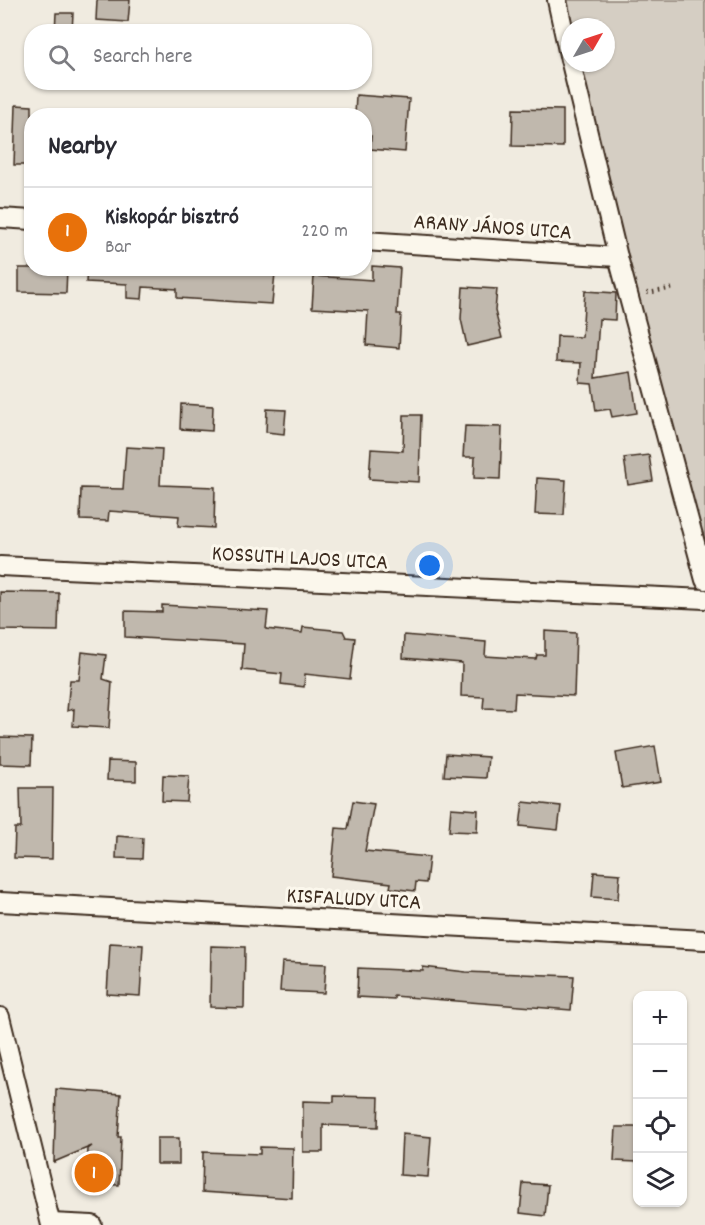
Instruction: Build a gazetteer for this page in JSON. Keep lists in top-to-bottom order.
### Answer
{
  "streets": {
    "street": ["ARANY JÁNOS UTCA", "KOSSUTH LAJOS UTCA", "KISFALUDY UTCA"]
  },
  "north": "top right",
  "page": {
    "search": "Search here",
    "heading": "Nearby",
    "list": [
      {
        "mark": "1",
        "name": "Kiskopár bisztró",
        "note": "Bar",
        "value": "220 m"
      }
    ],
    "map_buttons": ["+", "−"],
    "pins": "1"
  }
}
